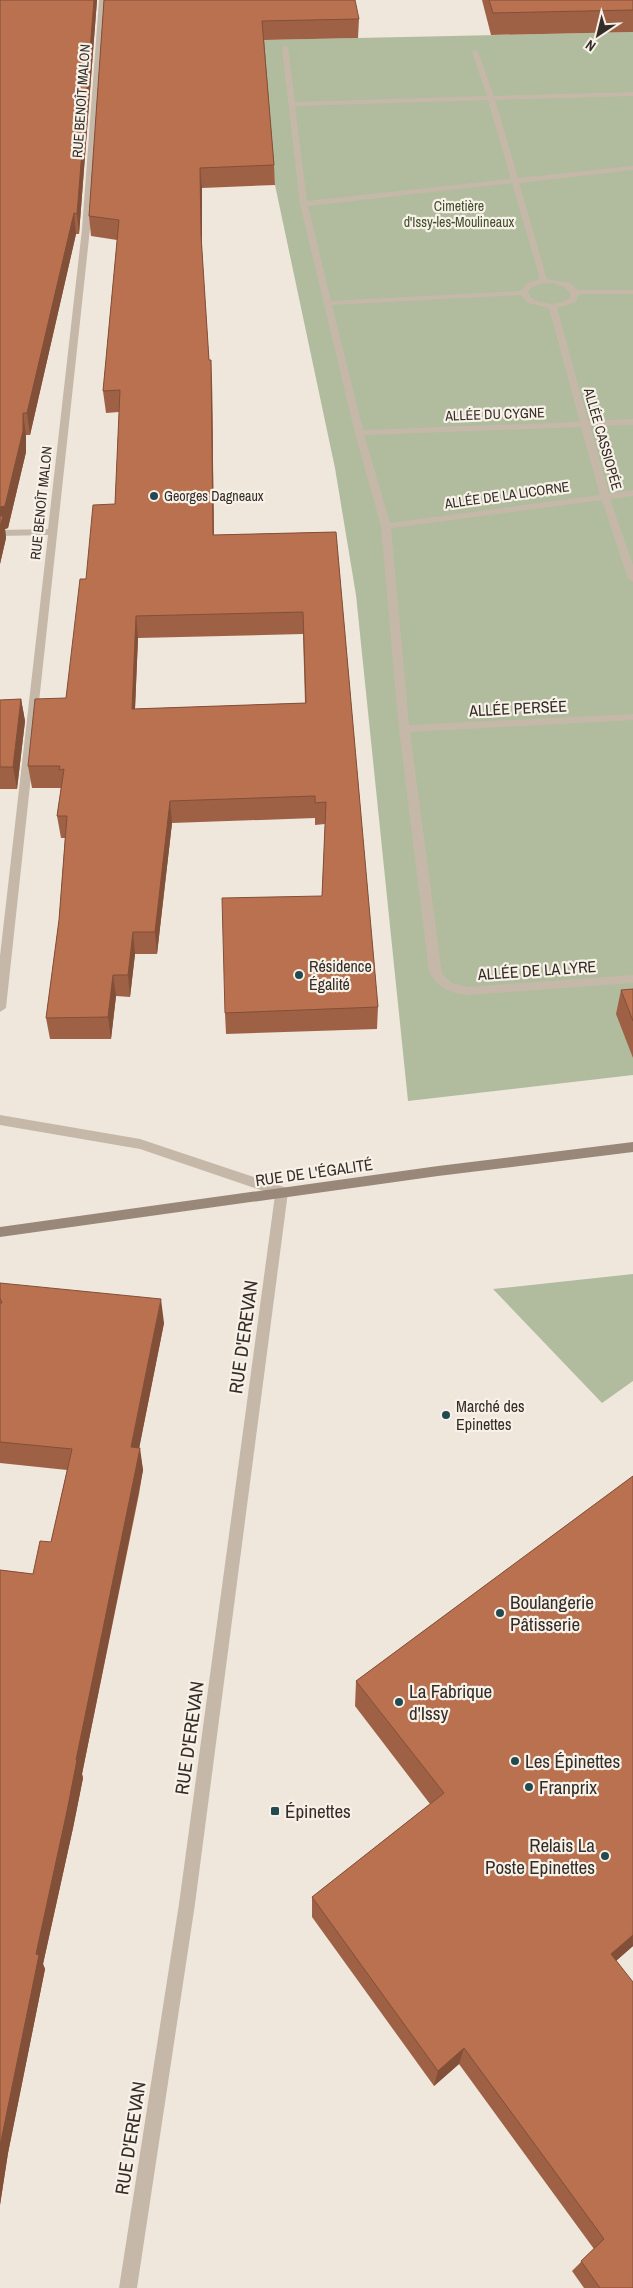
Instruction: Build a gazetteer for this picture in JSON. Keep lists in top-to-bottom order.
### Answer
{
  "streets": {
    "main road": ["RUE DE L'ÉGALITÉ"],
    "street": [
      "RUE BENOÎT MALON",
      "ALLÉE DU CYGNE",
      "ALLÉE CASSIOPÉE",
      "ALLÉE DE LA LICORNE",
      "ALLÉE PERSÉE",
      "ALLÉE DE LA LYRE",
      "RUE D'EREVAN"
    ]
  },
  "crossings": [
    ["ALLÉE DU CYGNE", "ALLÉE CASSIOPÉE"],
    ["ALLÉE CASSIOPÉE", "ALLÉE DE LA LICORNE"],
    ["ALLÉE PERSÉE", "ALLÉE DE LA LYRE"],
    ["RUE DE L'ÉGALITÉ", "RUE D'EREVAN"]
  ],
  "parks": ["Cimetière d'Issy-les-Moulineaux"],
  "places": {
    "other": [
      "Georges Dagneaux",
      "Résidence Égalité",
      "Marché des Epinettes",
      "Boulangerie Pâtisserie",
      "La Fabrique d'Issy",
      "Les Épinettes",
      "Franprix",
      "Relais La Poste Epinettes"
    ],
    "transit": ["Épinettes"]
  },
  "north": "bottom left"
}
